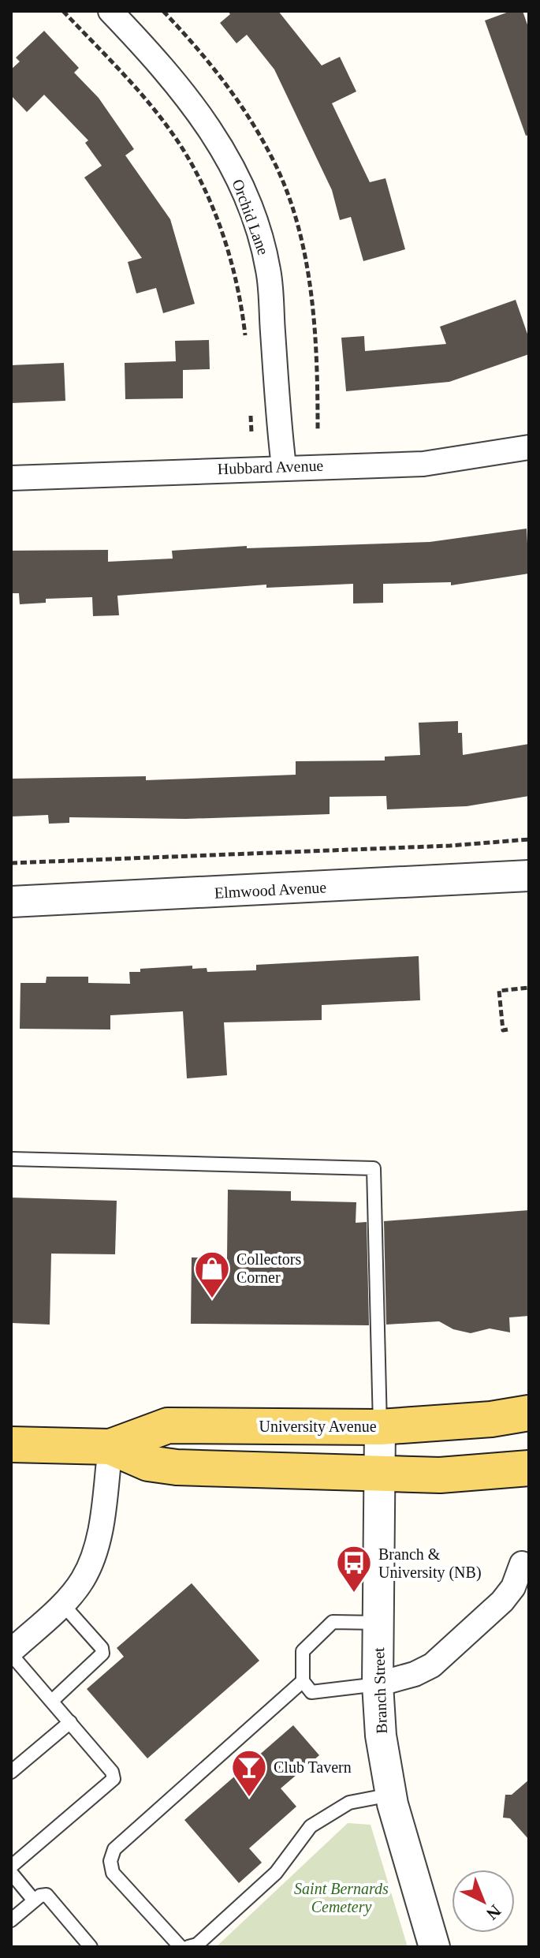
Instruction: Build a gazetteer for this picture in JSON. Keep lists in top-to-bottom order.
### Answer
{
  "streets": {
    "main road": ["University Avenue"],
    "street": [
      "Orchid Lane",
      "Hubbard Avenue",
      "Elmwood Avenue",
      "Branch Street"
    ]
  },
  "crossings": [
    ["Orchid Lane", "Hubbard Avenue"],
    ["University Avenue", "Branch Street"]
  ],
  "parks": ["Saint Bernards Cemetery"],
  "places": {
    "shop": ["Collectors Corner"],
    "bus stop": ["Branch & University (NB)"],
    "bar": ["Club Tavern"]
  },
  "north": "bottom right"
}
